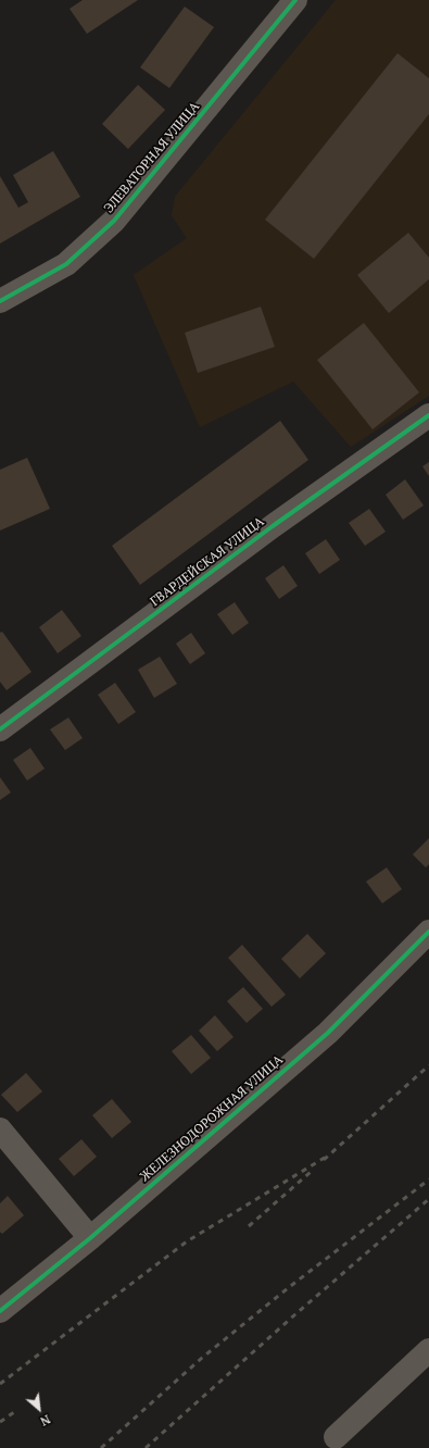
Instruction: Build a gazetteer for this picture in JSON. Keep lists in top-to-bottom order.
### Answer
{
  "streets": {
    "street": ["ЭЛЕВАТОРНАЯ УЛИЦА", "ГВАРДЕЙСКАЯ УЛИЦА", "ЖЕЛЕЗНОДОРОЖНАЯ УЛИЦА"]
  },
  "north": "bottom right"
}
